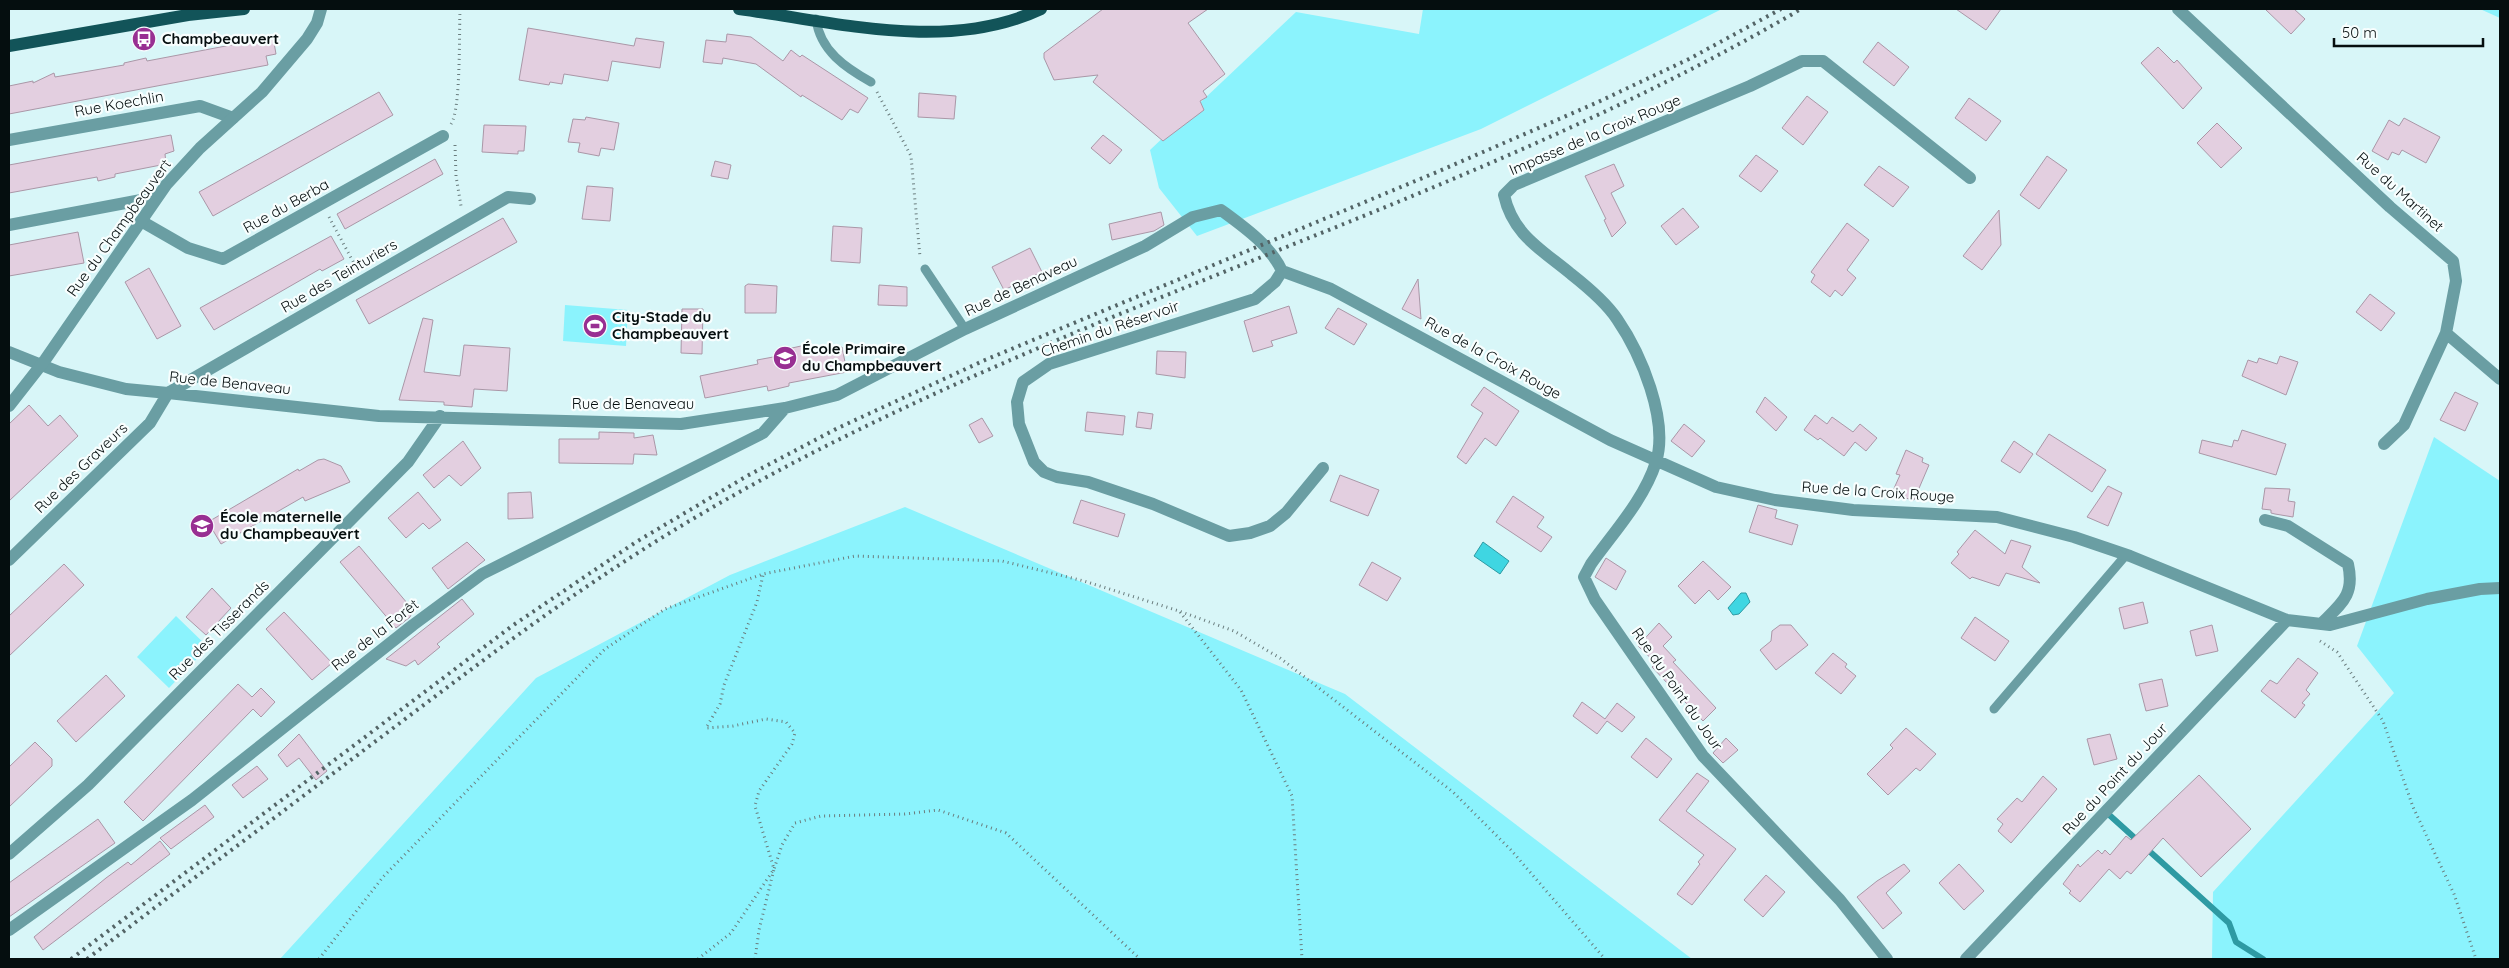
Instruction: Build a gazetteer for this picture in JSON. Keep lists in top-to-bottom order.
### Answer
{
  "streets": {
    "street": [
      "Rue Koechlin",
      "Impasse de la Croix Rouge",
      "Rue du Martinet",
      "Rue du Berba",
      "Rue du Champbeauvert",
      "Rue des Teinturiers",
      "Rue de Benaveau",
      "Chemin du Réservoir",
      "Rue de la Croix Rouge",
      "Rue des Graveurs",
      "Rue des Tisserands",
      "Rue de la Forêt",
      "Rue du Point du Jour"
    ]
  },
  "crossings": [
    ["Rue Koechlin", "Rue du Champbeauvert"],
    ["Impasse de la Croix Rouge", "Rue de la Croix Rouge"],
    ["Impasse de la Croix Rouge", "Rue du Point du Jour"],
    ["Rue du Berba", "Rue du Champbeauvert"],
    ["Rue du Champbeauvert", "Rue de Benaveau"],
    ["Rue des Teinturiers", "Rue de Benaveau"],
    ["Rue des Teinturiers", "Rue des Graveurs"],
    ["Rue de Benaveau", "Chemin du Réservoir"],
    ["Rue de Benaveau", "Rue de la Croix Rouge"],
    ["Rue de Benaveau", "Rue des Graveurs"],
    ["Rue de Benaveau", "Rue des Tisserands"],
    ["Rue de Benaveau", "Rue de la Forêt"],
    ["Chemin du Réservoir", "Rue de la Croix Rouge"],
    ["Rue de la Croix Rouge", "Rue du Point du Jour"]
  ],
  "places": {
    "bus stop": ["Champbeauvert"],
    "sports": ["City-Stade du Champbeauvert"],
    "school or university": ["École Primaire du Champbeauvert", "École maternelle du Champbeauvert"]
  },
  "scale_bar": "50 m"
}
